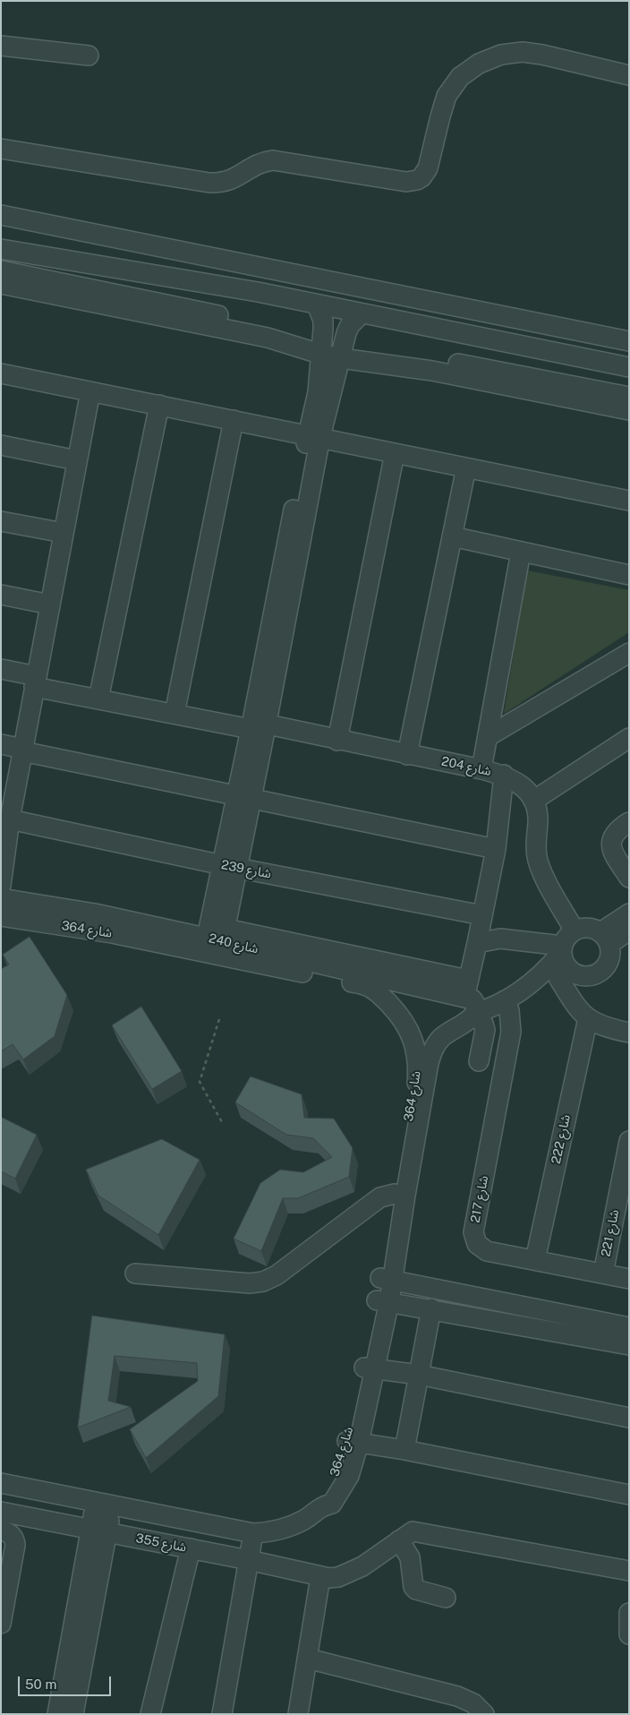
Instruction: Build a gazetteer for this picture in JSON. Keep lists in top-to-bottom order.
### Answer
{
  "streets": {
    "street": [
      "شارع 204",
      "شارع 239",
      "شارع 364",
      "شارع 240",
      "شارع 222",
      "شارع 217",
      "شارع 221",
      "شارع 355"
    ]
  },
  "crossings": [
    ["شارع 364", "شارع 240"],
    ["شارع 222", "شارع 217"],
    ["شارع 217", "شارع 221"]
  ],
  "scale_bar": "50 m"
}
